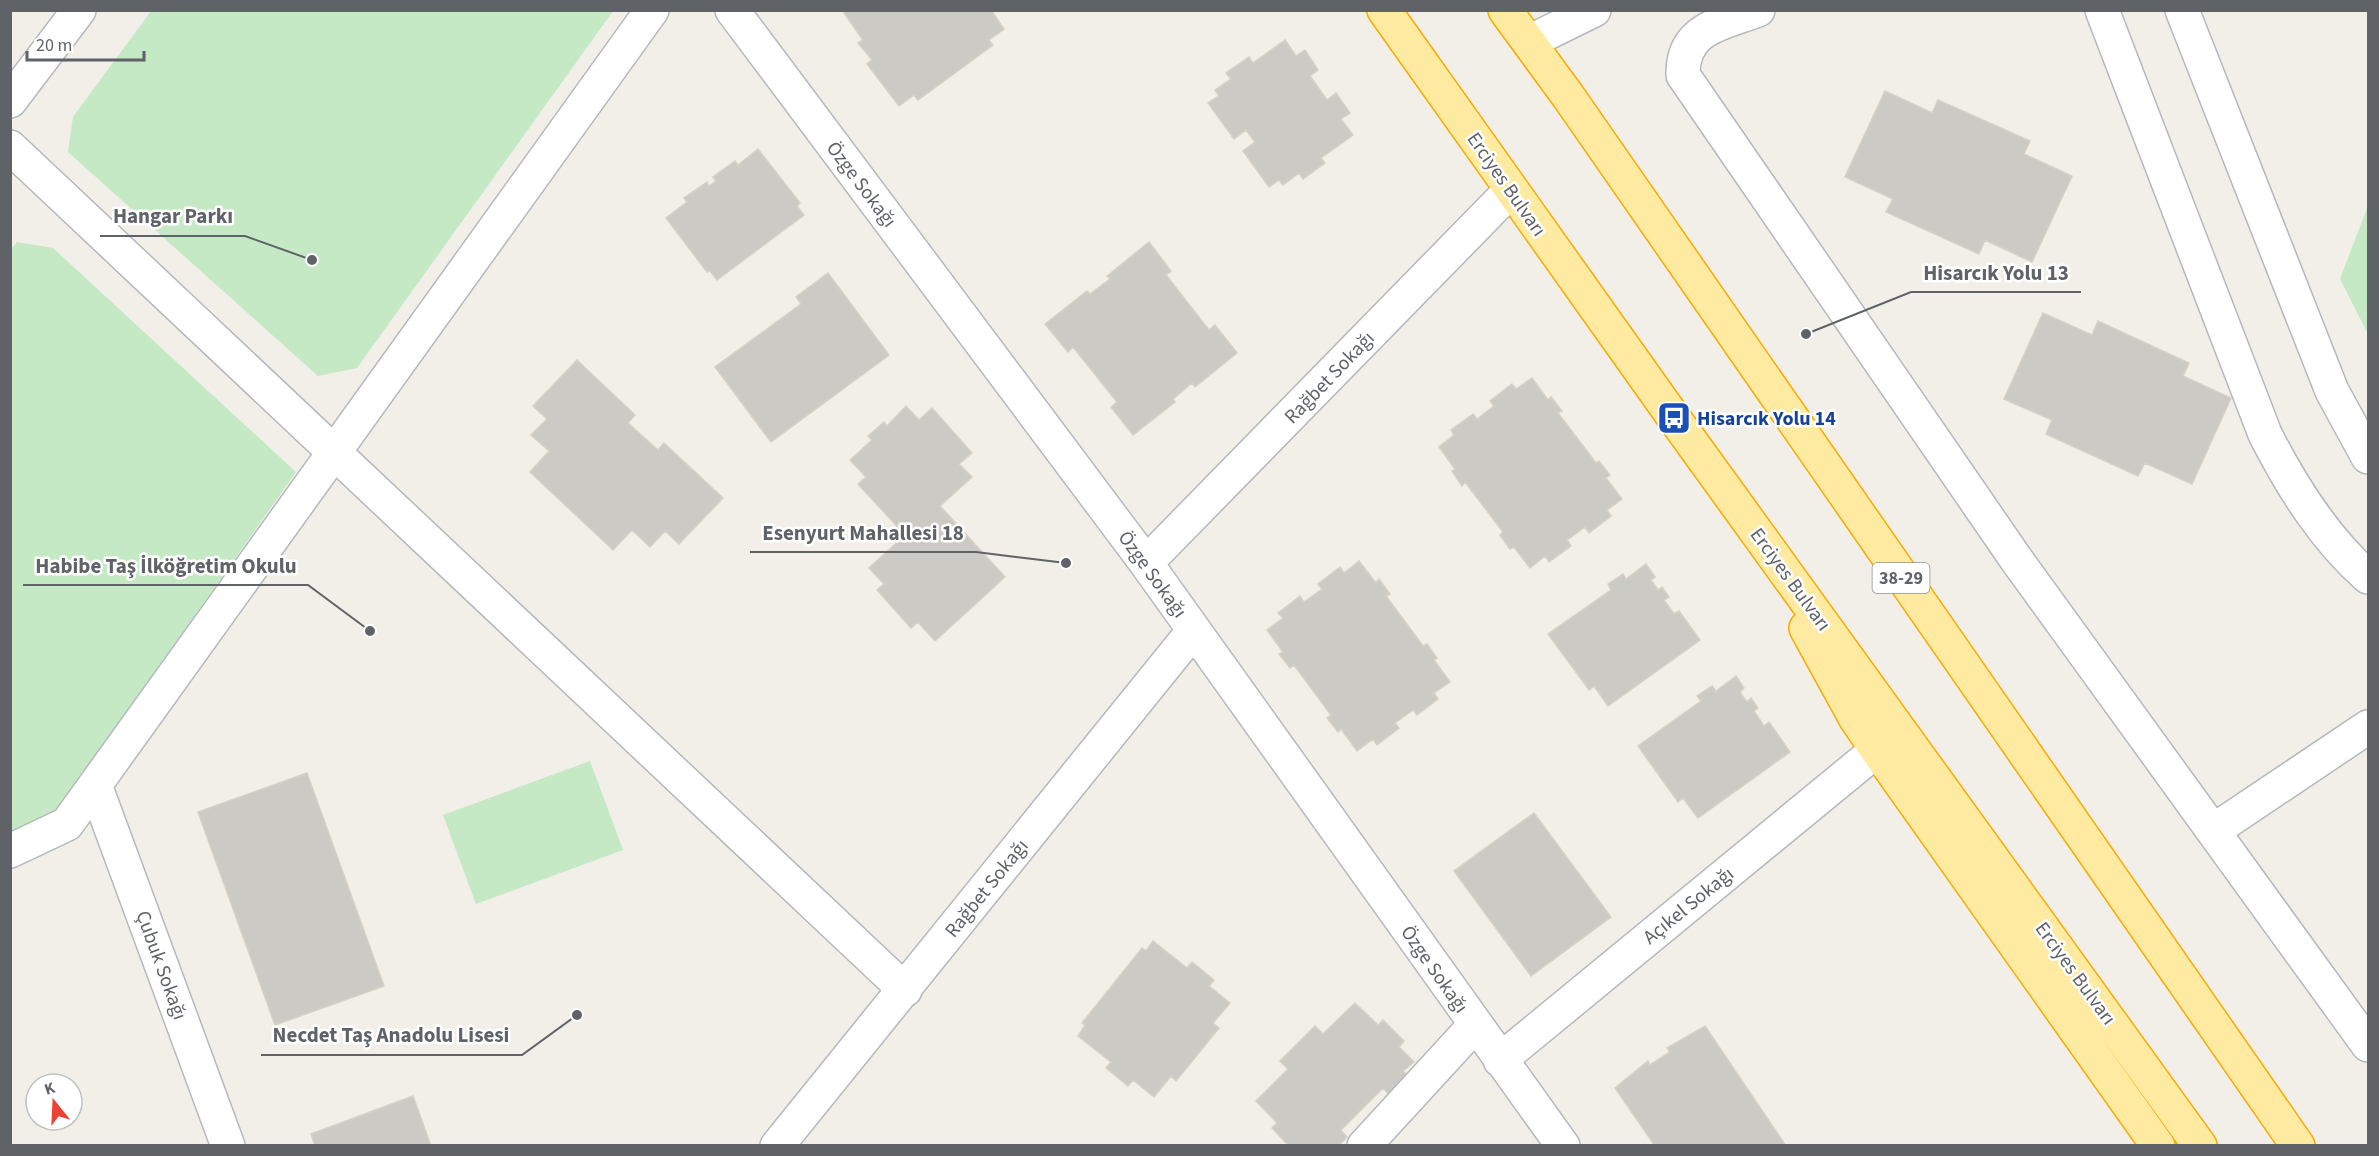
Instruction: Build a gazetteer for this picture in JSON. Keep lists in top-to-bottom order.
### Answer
{
  "streets": {
    "highway": ["Erciyes Bulvarı", "38-29"],
    "street": [
      "Özge Sokağı",
      "Rağbet Sokağı",
      "Açıkel Sokağı",
      "Çubuk Sokağı"
    ]
  },
  "crossings": [
    ["Özge Sokağı", "Rağbet Sokağı"],
    ["Özge Sokağı", "Açıkel Sokağı"],
    ["Erciyes Bulvarı", "Rağbet Sokağı"]
  ],
  "places": {
    "other": [
      "Hangar Parkı",
      "Hisarcık Yolu 13",
      "Esenyurt Mahallesi 18",
      "Habibe Taş İlköğretim Okulu",
      "Necdet Taş Anadolu Lisesi"
    ],
    "bus stop": ["Hisarcık Yolu 14"]
  },
  "scale_bar": "20 m",
  "north": "top"
}
